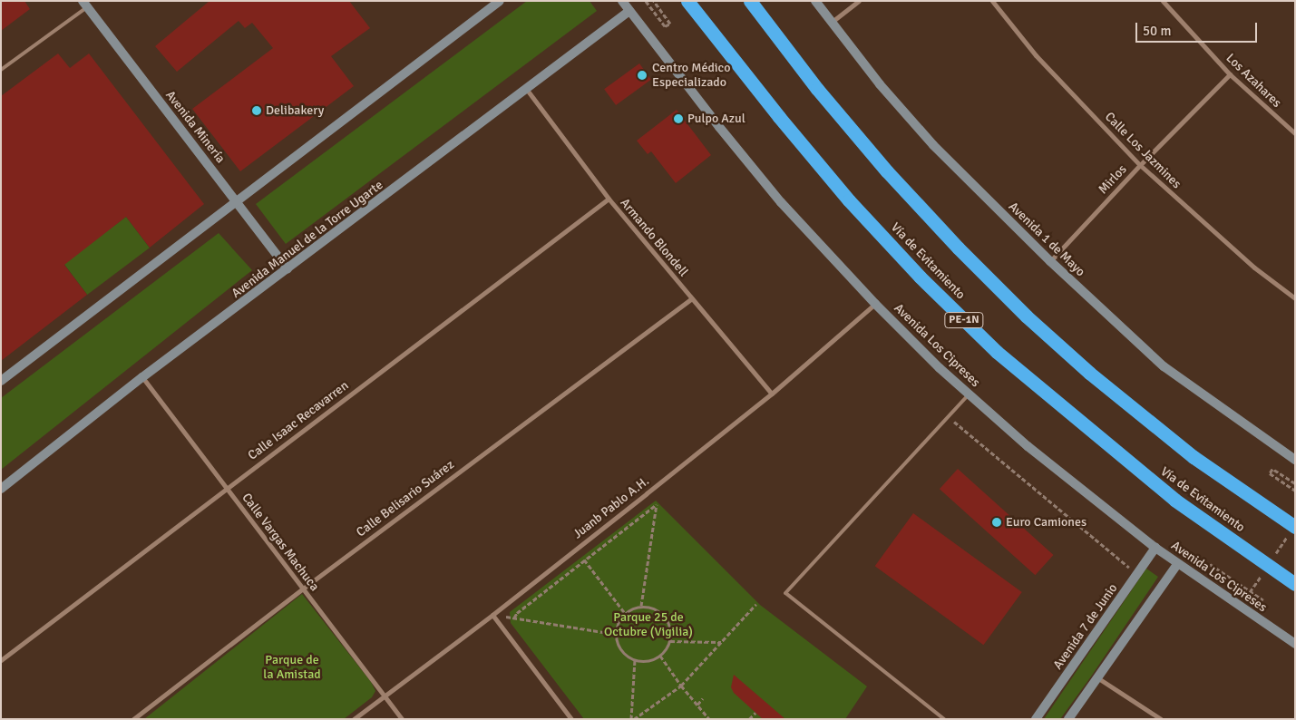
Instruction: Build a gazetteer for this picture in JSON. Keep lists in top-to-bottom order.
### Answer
{
  "streets": {
    "highway": ["Vía de Evitamiento", "PE-1N"],
    "street": [
      "Los Azahares",
      "Avenida Minería",
      "Calle Los Jazmines",
      "Mirlos",
      "Armando Blondell",
      "Avenida Manuel de la Torre Ugarte",
      "Avenida 1 de Mayo",
      "Avenida Los Cipreses",
      "Calle Isaac Recavarren",
      "Calle Belisario Suárez",
      "Juanb Pablo A.H.",
      "Calle Vargas Machuca",
      "Avenida 7 de Junio"
    ]
  },
  "crossings": [
    ["Los Azahares", "Mirlos"],
    ["Avenida Minería", "Avenida Manuel de la Torre Ugarte"],
    ["Calle Los Jazmines", "Mirlos"],
    ["Mirlos", "Avenida 1 de Mayo"],
    ["Armando Blondell", "Avenida Manuel de la Torre Ugarte"],
    ["Armando Blondell", "Calle Isaac Recavarren"],
    ["Armando Blondell", "Calle Belisario Suárez"],
    ["Armando Blondell", "Juanb Pablo A.H."],
    ["Avenida Manuel de la Torre Ugarte", "Avenida Los Cipreses"],
    ["Avenida Manuel de la Torre Ugarte", "Calle Vargas Machuca"],
    ["Avenida Los Cipreses", "Juanb Pablo A.H."],
    ["Avenida Los Cipreses", "Avenida 7 de Junio"],
    ["Calle Isaac Recavarren", "Calle Vargas Machuca"],
    ["Calle Belisario Suárez", "Calle Vargas Machuca"],
    ["Juanb Pablo A.H.", "Calle Vargas Machuca"]
  ],
  "parks": ["Parque 25 de Octubre (Vigilia)", "Parque de la Amistad"],
  "places": [
    "Centro Médico Especializado",
    "Delibakery",
    "Pulpo Azul",
    "Euro Camiones"
  ],
  "scale_bar": "50 m"
}
